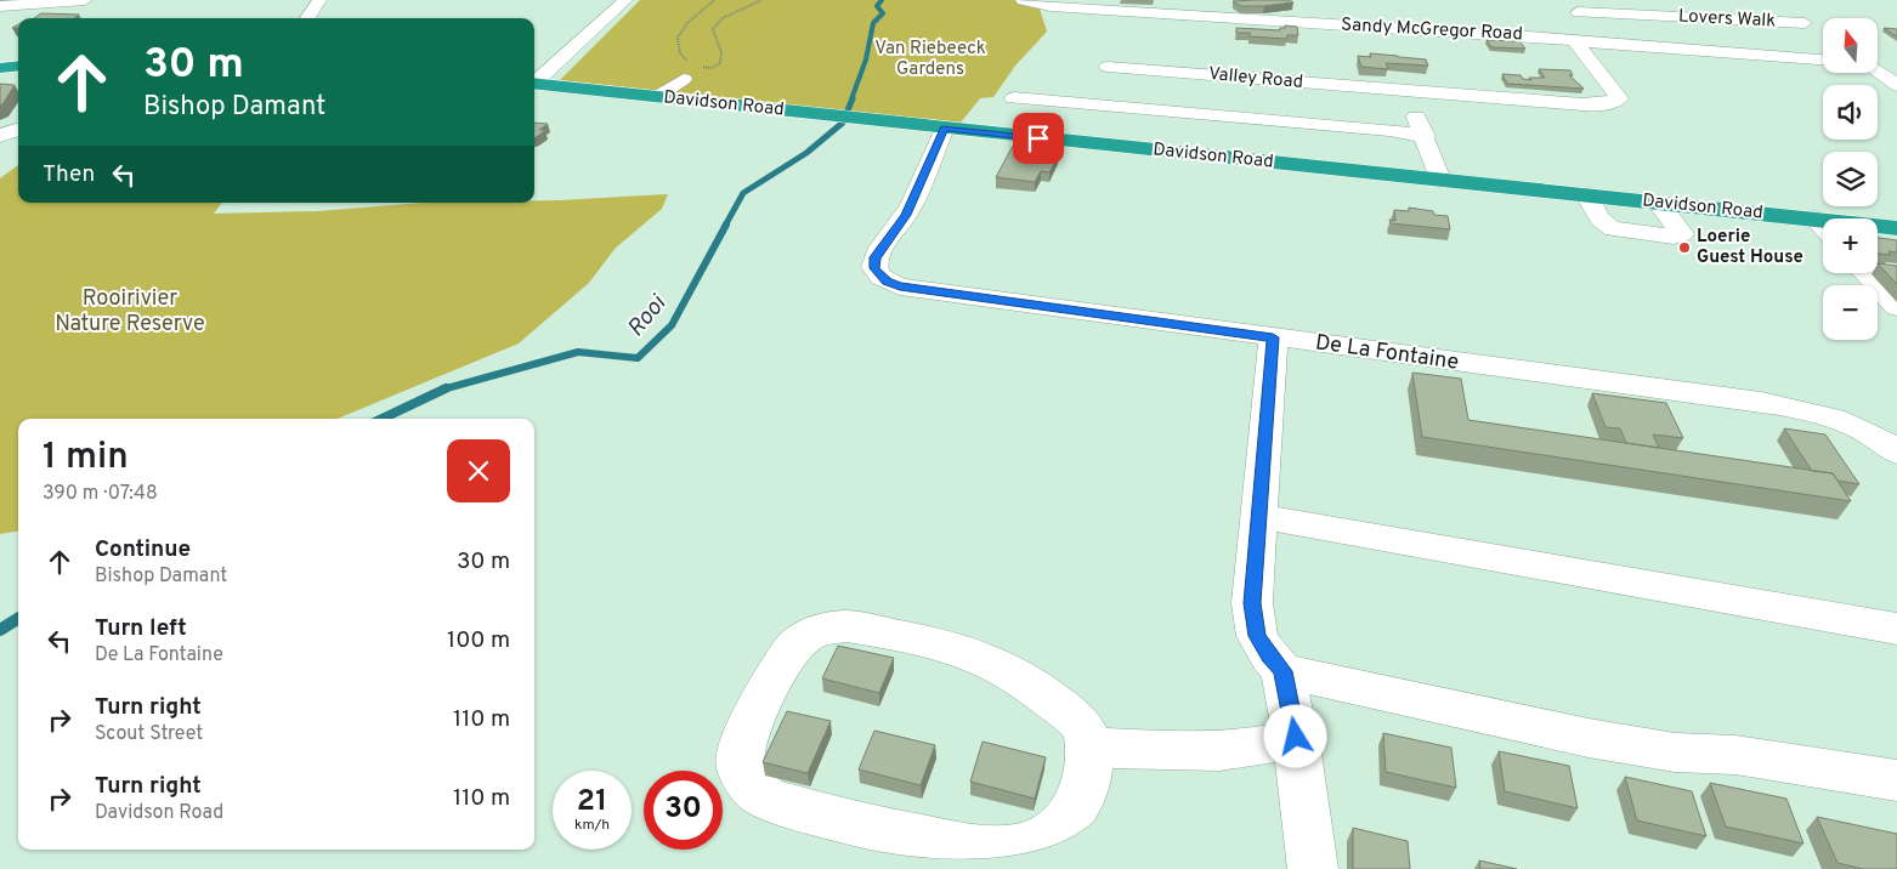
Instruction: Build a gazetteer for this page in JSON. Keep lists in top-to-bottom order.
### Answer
{
  "streets": {
    "highway": ["Davidson Road"],
    "street": [
      "Lovers Walk",
      "Sandy McGregor Road",
      "Valley Road",
      "De La Fontaine"
    ]
  },
  "crossings": [
    ["Sandy McGregor Road", "Valley Road"],
    ["Davidson Road", "De La Fontaine"]
  ],
  "water": ["Rooi"],
  "parks": ["Van Riebeeck Gardens", "Rooirivier Nature Reserve"],
  "places": ["Loerie Guest House"],
  "north": "top",
  "page": {
    "map_buttons": ["+", "−"],
    "turn": ["30 m", "Bishop Damant"],
    "then": "Then",
    "heading": ["1 min", "390 m · 07:48"],
    "list": [
      {
        "name": "Continue",
        "note": "Bishop Damant",
        "value": "30 m"
      },
      {
        "name": "Turn left",
        "note": "De La Fontaine",
        "value": "100 m"
      },
      {
        "name": "Turn right",
        "note": "Scout Street",
        "value": "110 m"
      },
      {
        "name": "Turn right",
        "note": "Davidson Road",
        "value": "110 m"
      }
    ],
    "speed": "21 km/h",
    "limit": "30"
  }
}
